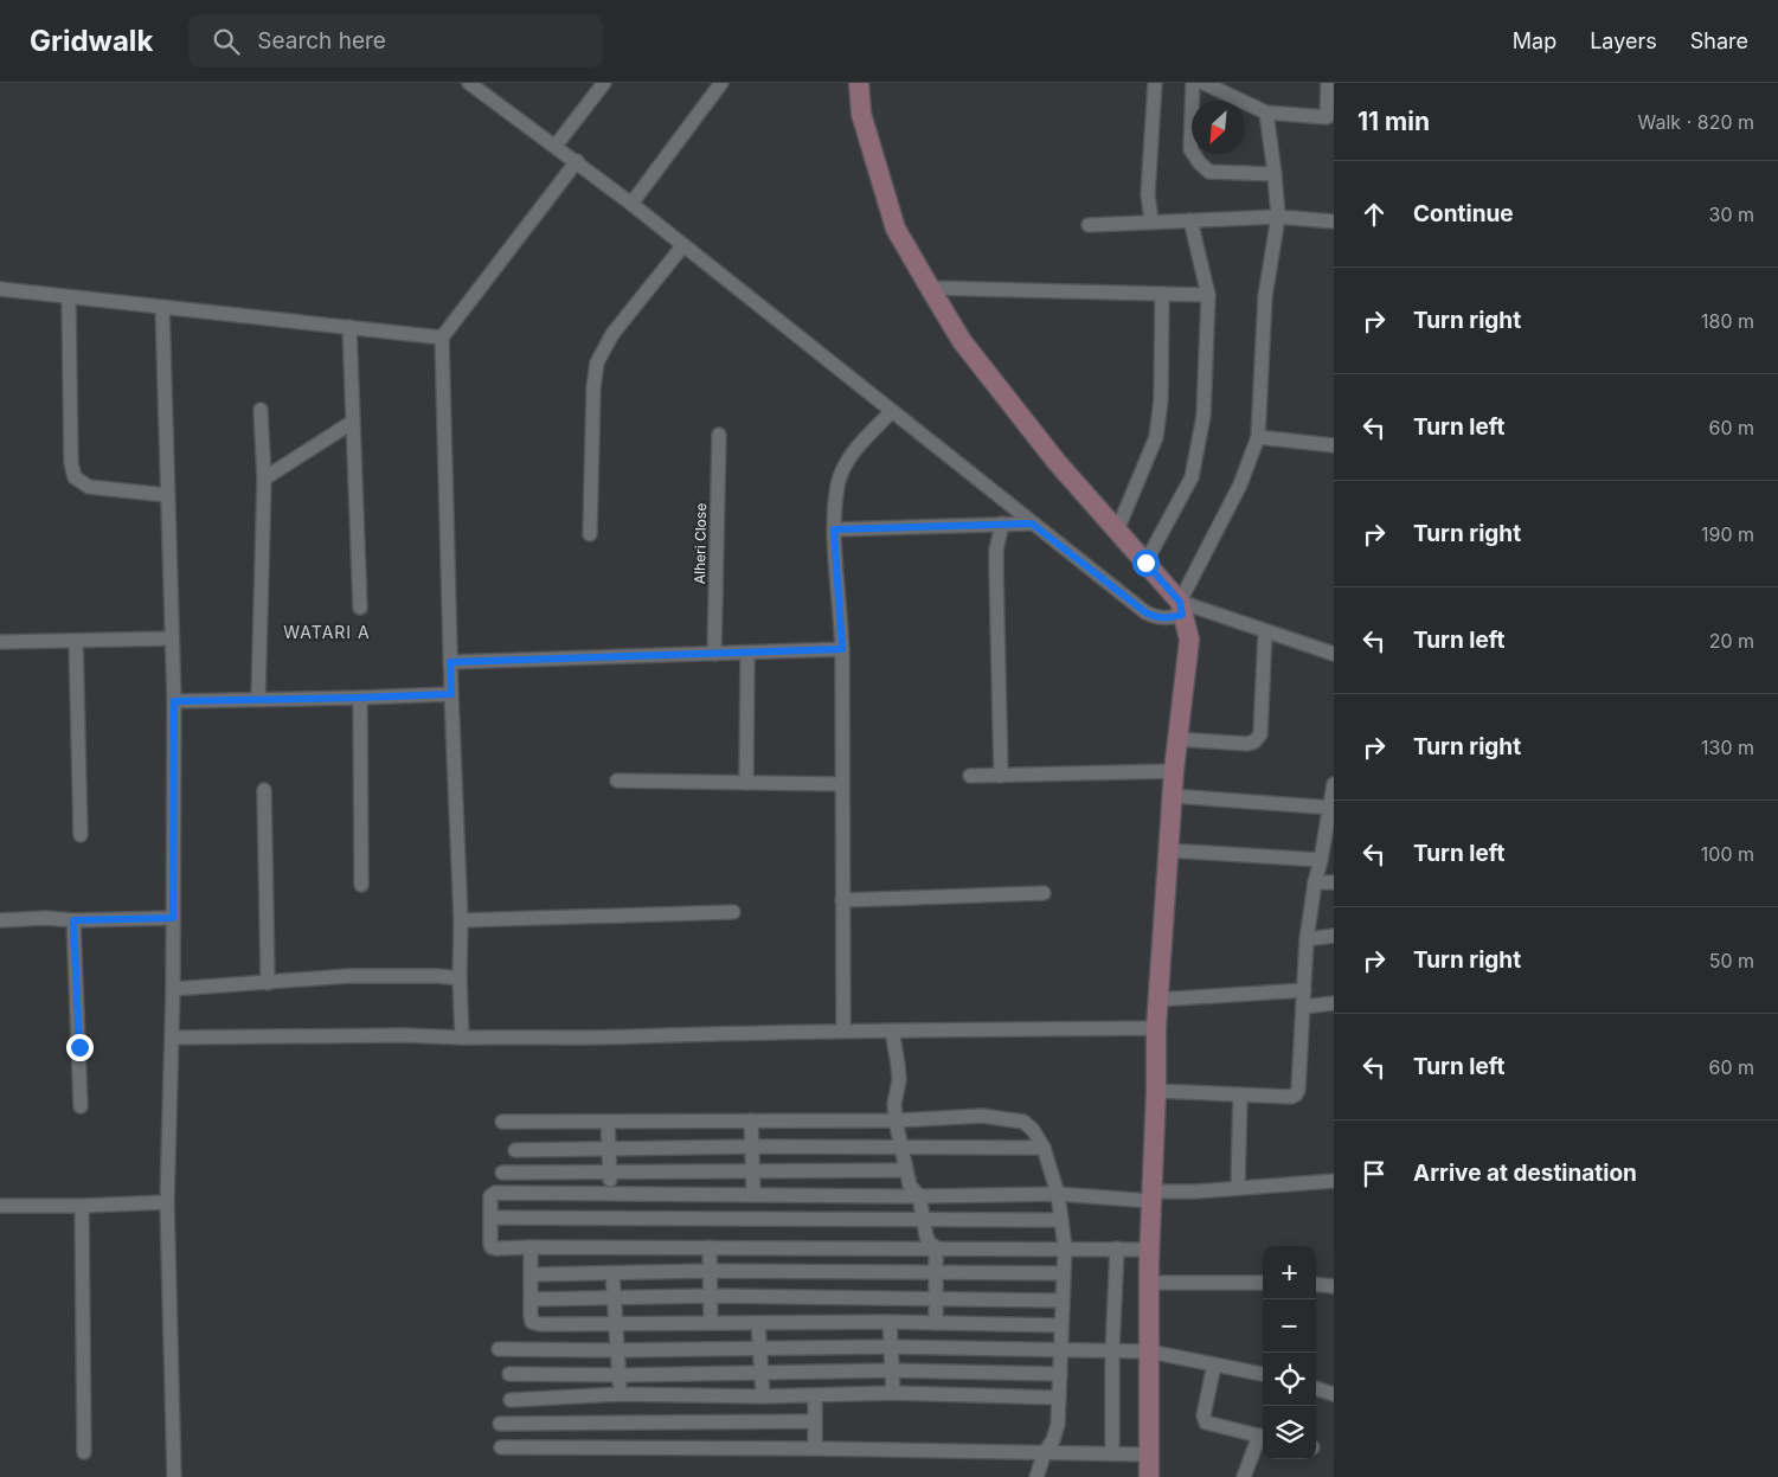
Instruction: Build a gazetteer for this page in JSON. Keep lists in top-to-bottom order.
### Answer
{
  "streets": {
    "street": ["Alheri Close"]
  },
  "districts": ["WATARI A"],
  "north": "bottom left",
  "page": {
    "header": "Gridwalk",
    "search": "Search here",
    "nav": ["Map", "Layers", "Share"],
    "heading": ["11 min", "Walk · 820 m"],
    "list": [
      ["Continue", "30 m"],
      ["Turn right", "180 m"],
      ["Turn left", "60 m"],
      ["Turn right", "190 m"],
      ["Turn left", "20 m"],
      ["Turn right", "130 m"],
      ["Turn left", "100 m"],
      ["Turn right", "50 m"],
      ["Turn left", "60 m"],
      "Arrive at destination"
    ],
    "map_buttons": ["+", "−"]
  }
}
